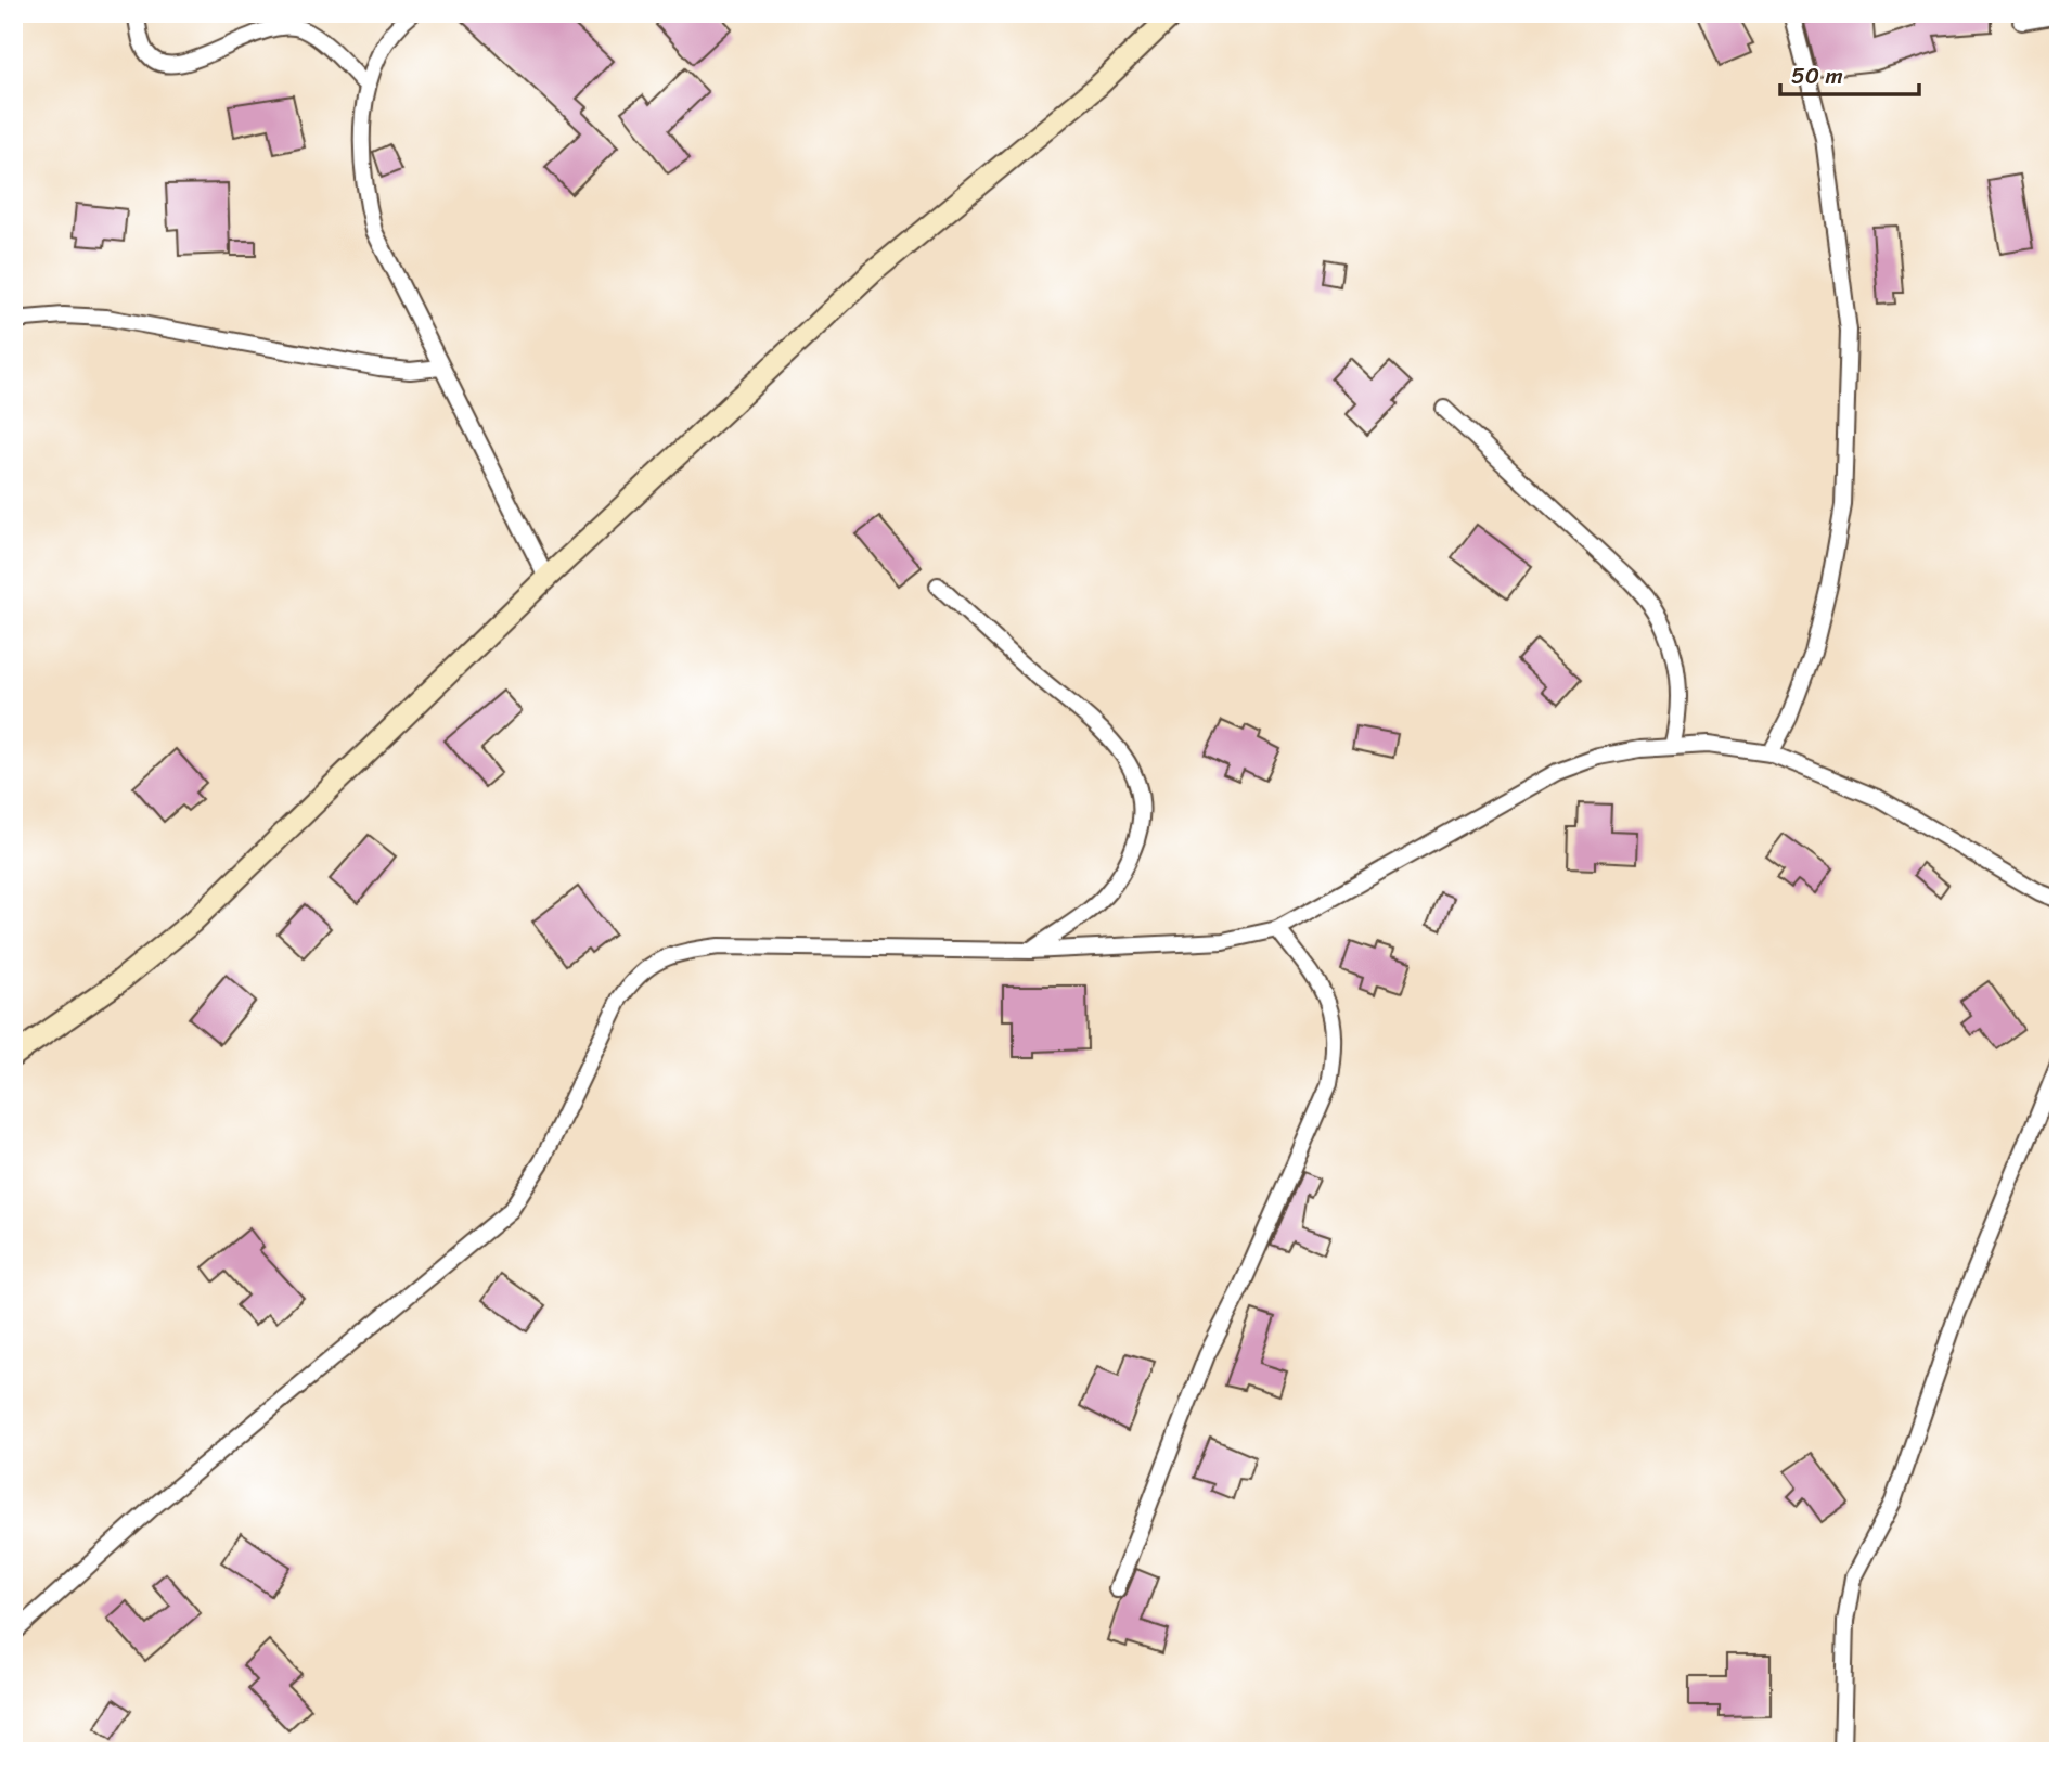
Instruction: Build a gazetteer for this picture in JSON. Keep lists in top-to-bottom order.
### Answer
{
  "scale_bar": "50 m"
}
